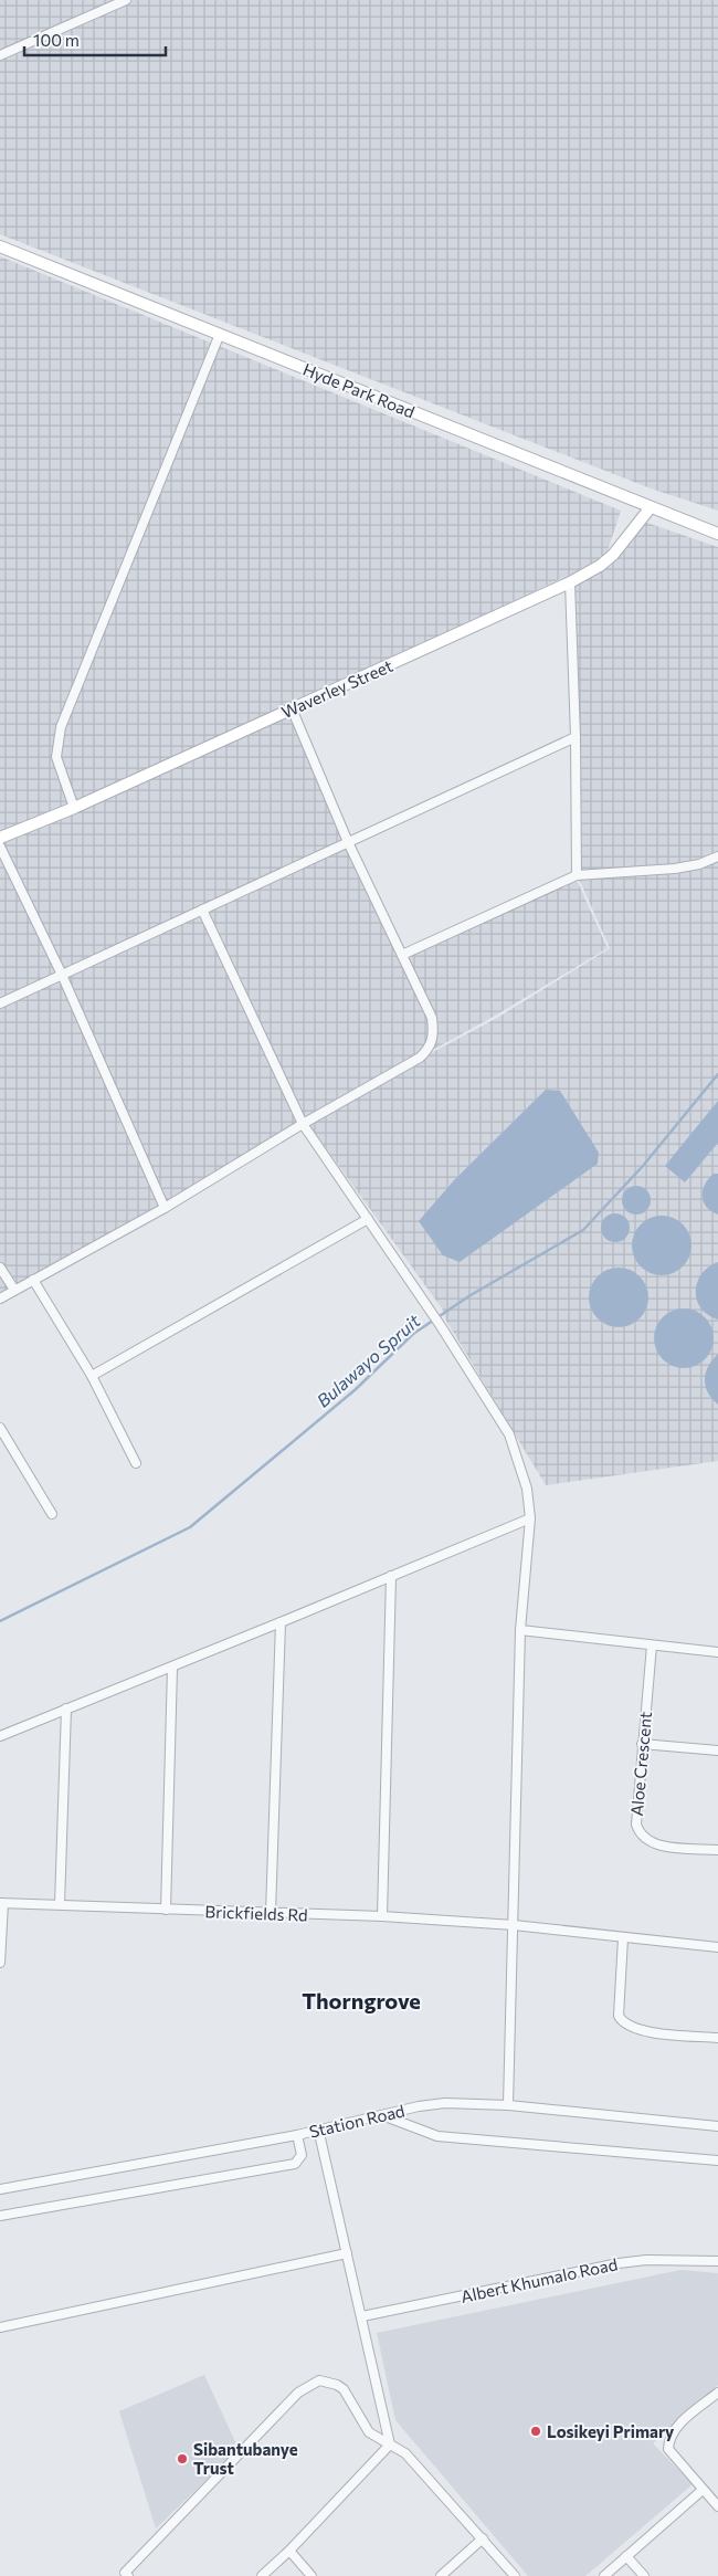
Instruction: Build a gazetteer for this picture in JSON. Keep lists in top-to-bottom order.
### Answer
{
  "streets": {
    "street": [
      "Hyde Park Road",
      "Waverley Street",
      "Aloe Crescent",
      "Brickfields Rd",
      "Station Road",
      "Albert Khumalo Road"
    ]
  },
  "crossings": [
    ["Hyde Park Road", "Waverley Street"]
  ],
  "districts": ["Thorngrove"],
  "water": ["Bulawayo Spruit"],
  "places": ["Losikeyi Primary", "Sibantubanye Trust"],
  "scale_bar": "100 m"
}
